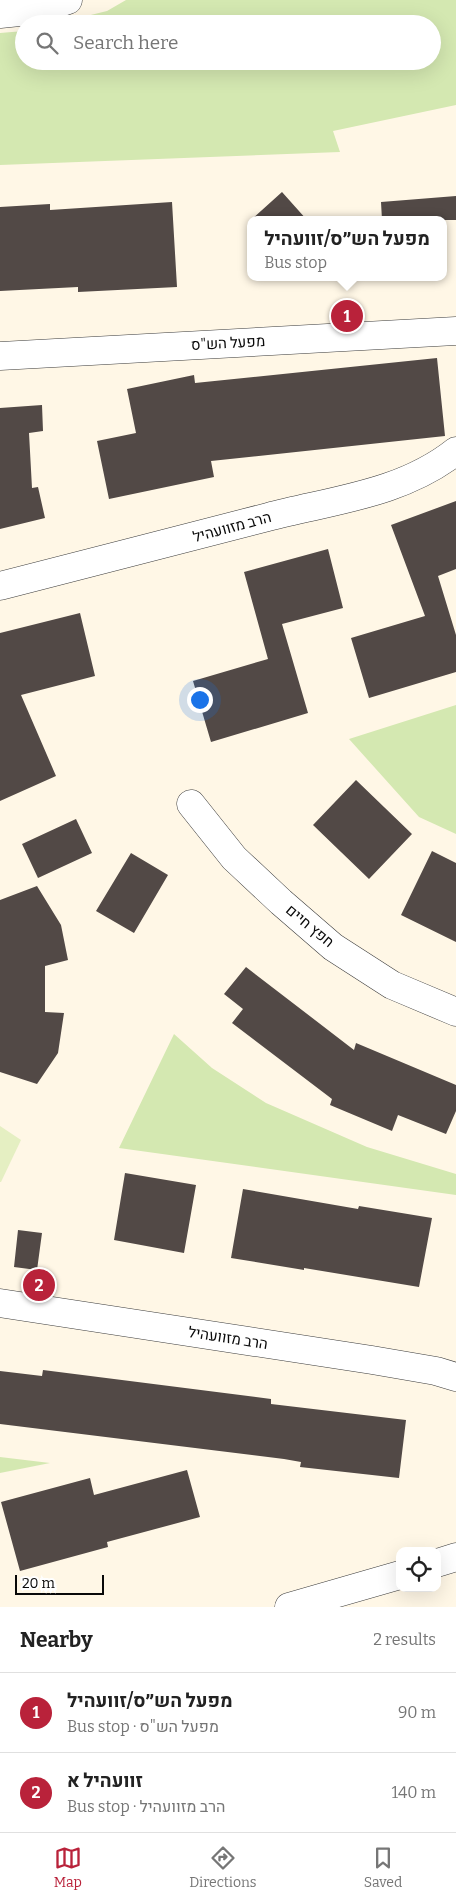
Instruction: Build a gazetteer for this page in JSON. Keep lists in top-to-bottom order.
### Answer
{
  "streets": {
    "street": ["מפעל הש\"ס", "הרב מזוועהיל", "חפץ חיים"]
  },
  "scale_bar": "20 m",
  "page": {
    "search": "Search here",
    "popup": ["מפעל הש״ס/זוועהיל", "Bus stop"],
    "pins": ["1", "2"],
    "scale": "20 m",
    "heading": ["Nearby", "2 results"],
    "list": [
      {
        "mark": "1",
        "name": "מפעל הש״ס/זוועהיל",
        "note": "Bus stop · מפעל הש\"ס",
        "value": "90 m"
      },
      {
        "mark": "2",
        "name": "זוועהיל א",
        "note": "Bus stop · הרב מזוועהיל",
        "value": "140 m"
      }
    ],
    "nav": ["Map", "Directions", "Saved"]
  }
}
